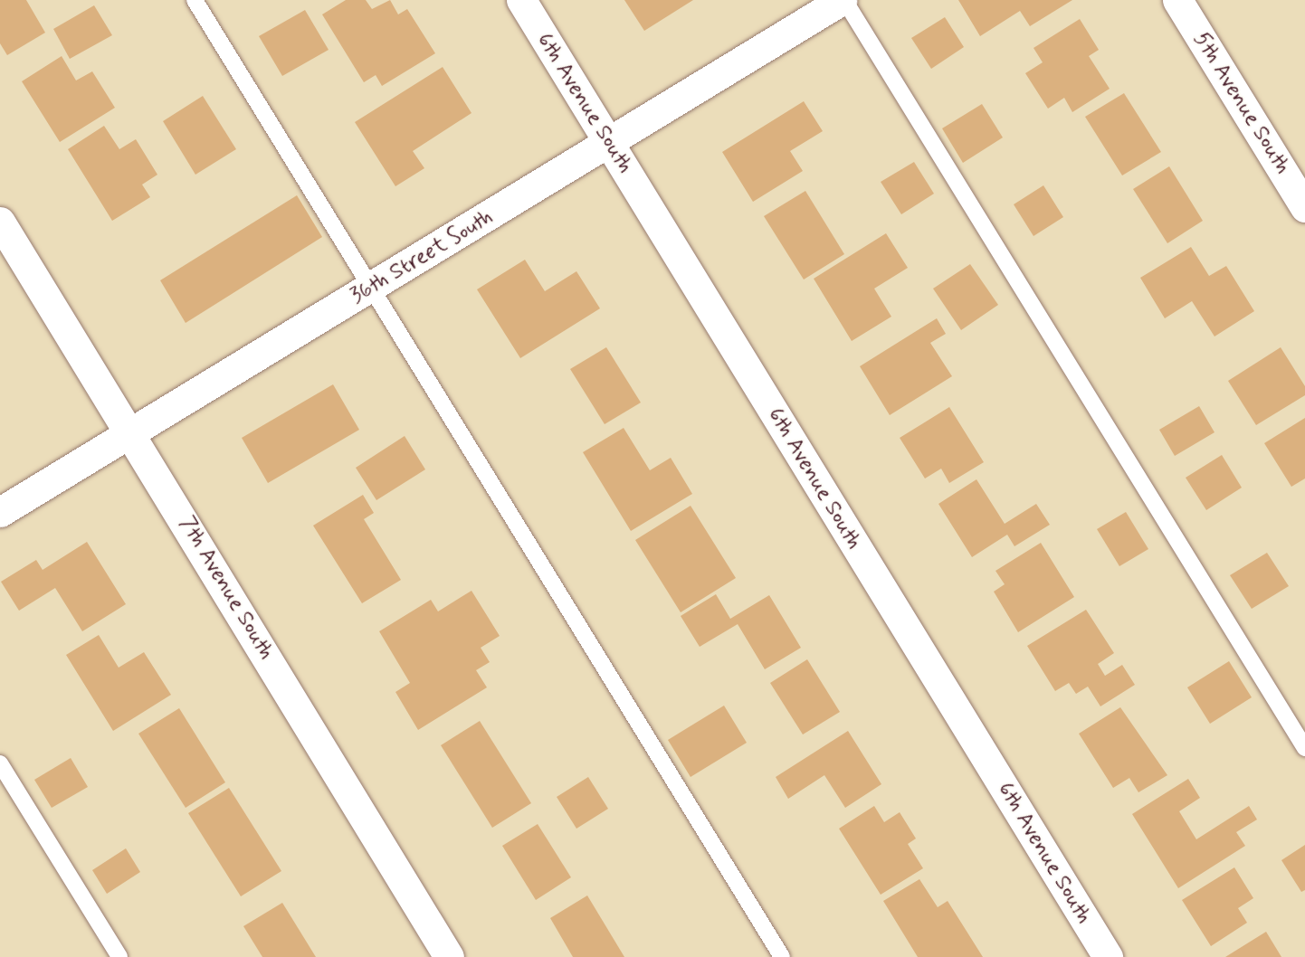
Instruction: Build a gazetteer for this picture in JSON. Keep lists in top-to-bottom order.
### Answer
{
  "streets": {
    "street": [
      "6th Avenue South",
      "5th Avenue South",
      "36th Street South",
      "7th Avenue South"
    ]
  },
  "crossings": [
    ["6th Avenue South", "36th Street South"],
    ["36th Street South", "7th Avenue South"]
  ]
}
